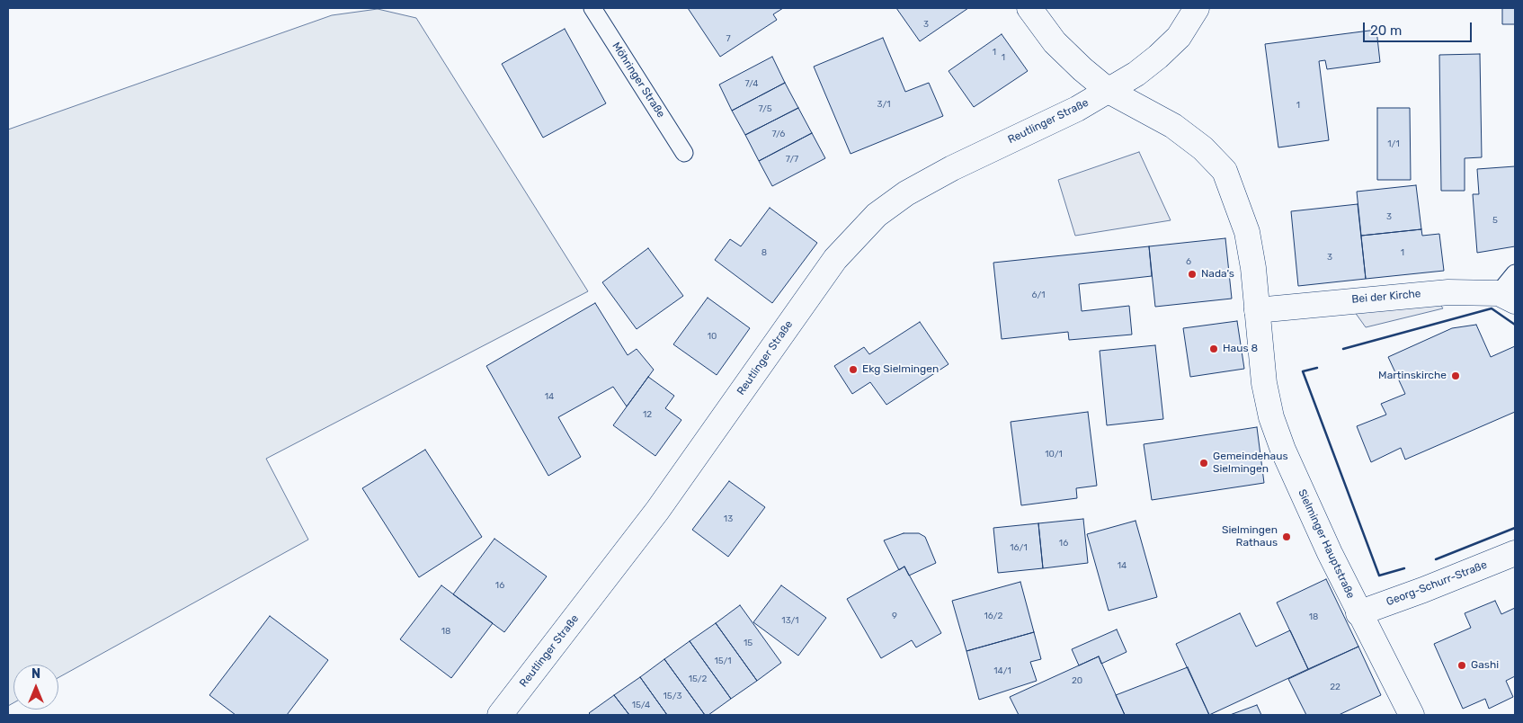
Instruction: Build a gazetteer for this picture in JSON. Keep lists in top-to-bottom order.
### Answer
{
  "streets": {
    "street": [
      "Reutlinger Straße",
      "Bei der Kirche",
      "Sielminger Hauptstraße",
      "Georg-Schurr-Straße"
    ],
    "lane": ["Möhringer Straße"]
  },
  "crossings": [
    ["Reutlinger Straße", "Sielminger Hauptstraße"],
    ["Bei der Kirche", "Sielminger Hauptstraße"],
    ["Sielminger Hauptstraße", "Georg-Schurr-Straße"]
  ],
  "places": [
    "Nada's",
    "Haus 8",
    "Ekg Sielmingen",
    "Martinskirche",
    "Gemeindehaus Sielmingen",
    "Sielmingen Rathaus",
    "Gashi"
  ],
  "house_numbers": [
    "3",
    "7",
    "1",
    "1",
    "7/4",
    "3/1",
    "1",
    "7/5",
    "7/6",
    "1/1",
    "7/7",
    "3",
    "5",
    "8",
    "1",
    "3",
    "6",
    "6/1",
    "10",
    "14",
    "12",
    "10/1",
    "13",
    "16",
    "16/1",
    "14",
    "16",
    "9",
    "16/2",
    "18",
    "13/1",
    "18",
    "15",
    "15/1",
    "14/1",
    "15/2",
    "20",
    "22",
    "15/3",
    "15/4"
  ],
  "scale_bar": "20 m",
  "north": "top"
}
